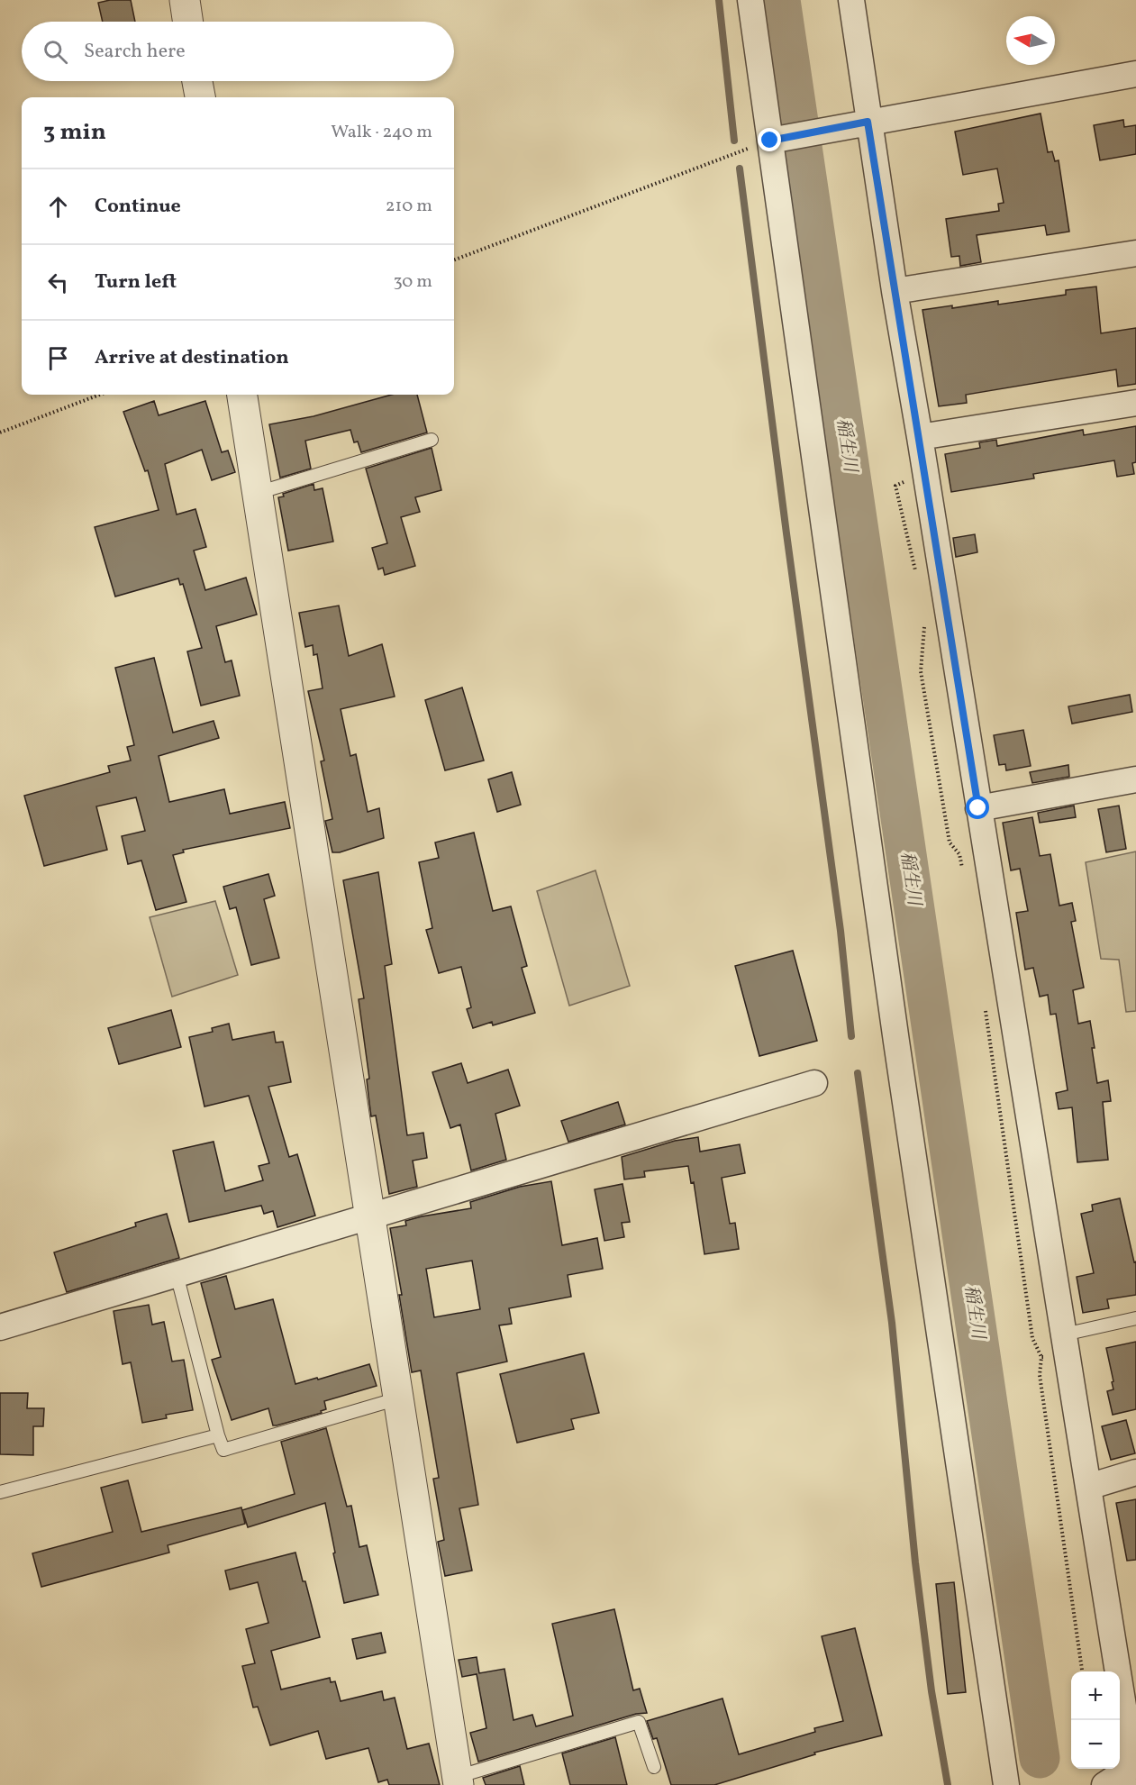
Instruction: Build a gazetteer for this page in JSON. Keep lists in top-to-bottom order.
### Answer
{
  "water": ["稲生川"],
  "north": "left",
  "page": {
    "search": "Search here",
    "heading": ["3 min", "Walk · 240 m"],
    "list": [
      ["Continue", "210 m"],
      ["Turn left", "30 m"],
      "Arrive at destination"
    ],
    "map_buttons": ["+", "−"]
  }
}
